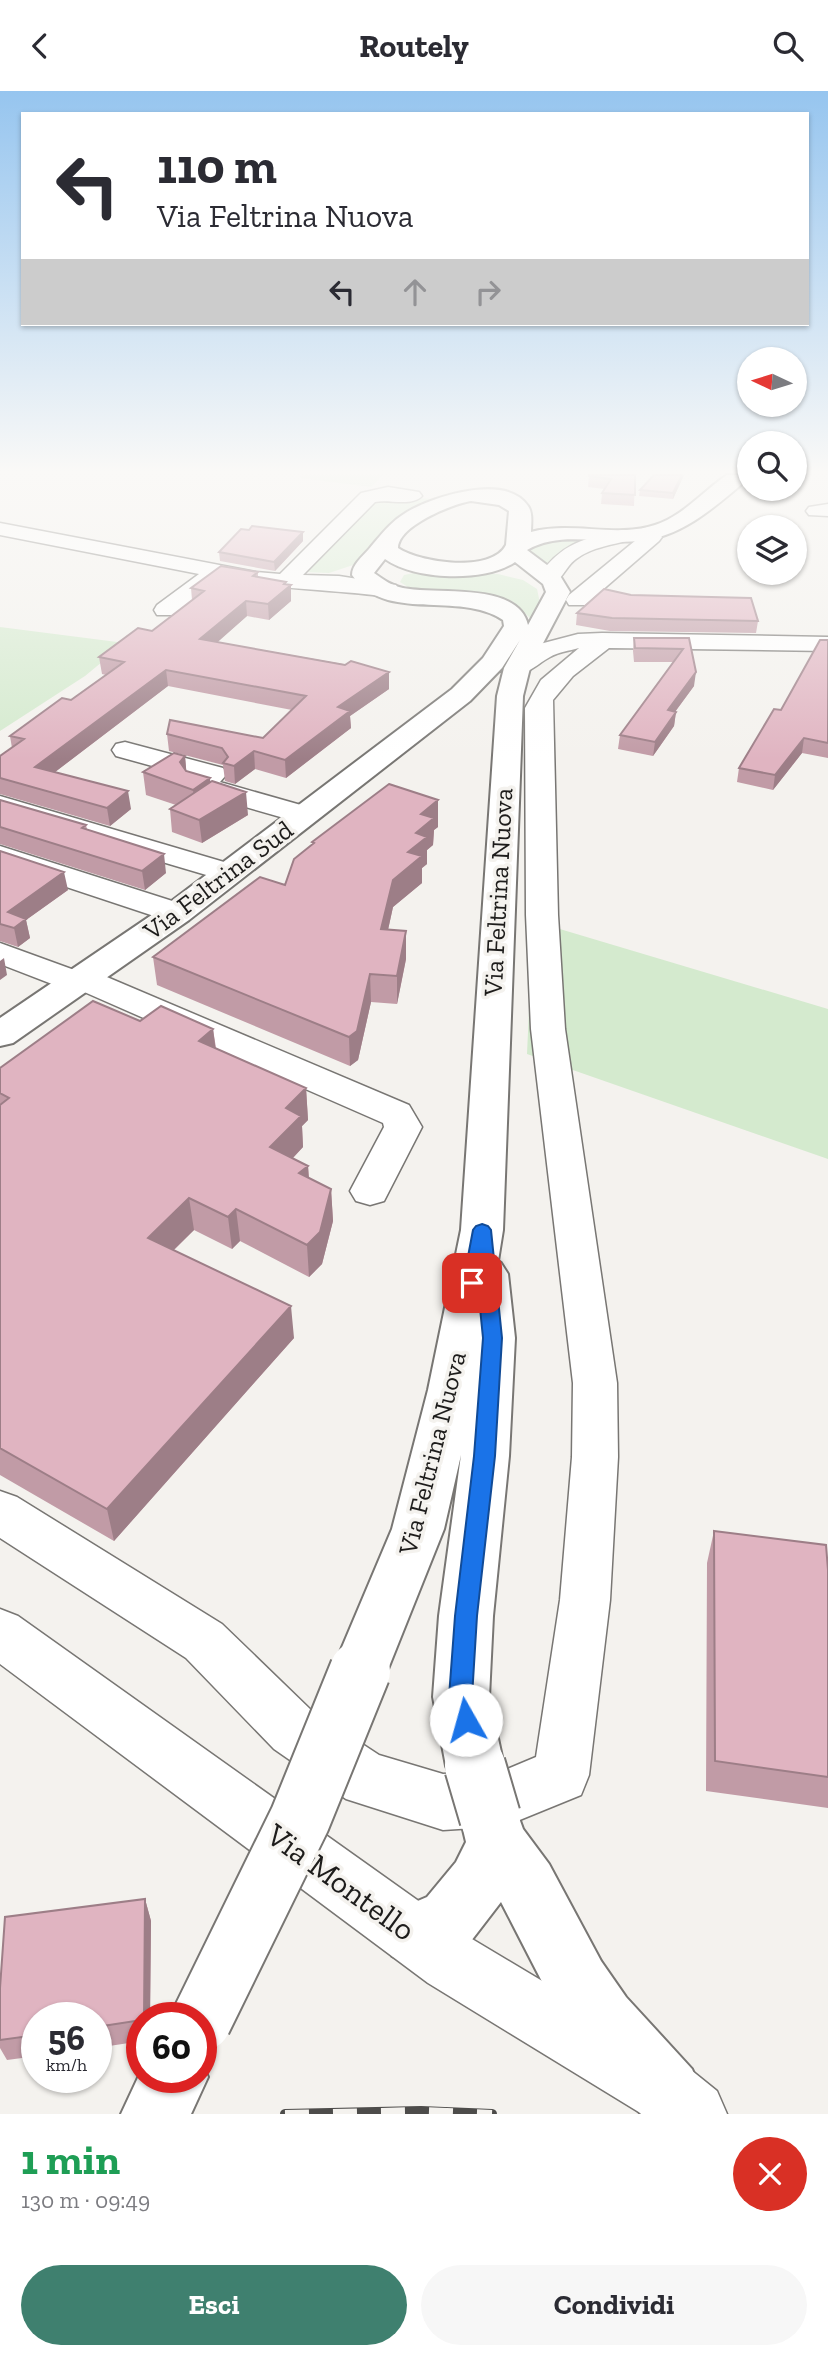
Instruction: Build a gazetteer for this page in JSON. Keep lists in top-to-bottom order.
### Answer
{
  "streets": {
    "main road": ["Via Feltrina Sud", "Via Feltrina Nuova"],
    "street": ["Via Montello"]
  },
  "crossings": [
    ["Via Feltrina Sud", "Via Feltrina Nuova"]
  ],
  "north": "left",
  "page": {
    "header": "Routely",
    "turn": ["110 m", "Via Feltrina Nuova"],
    "speed": "56 km/h",
    "limit": "60",
    "heading": ["1 min", "130 m · 09:49"],
    "buttons": ["Esci", "Condividi"]
  }
}
